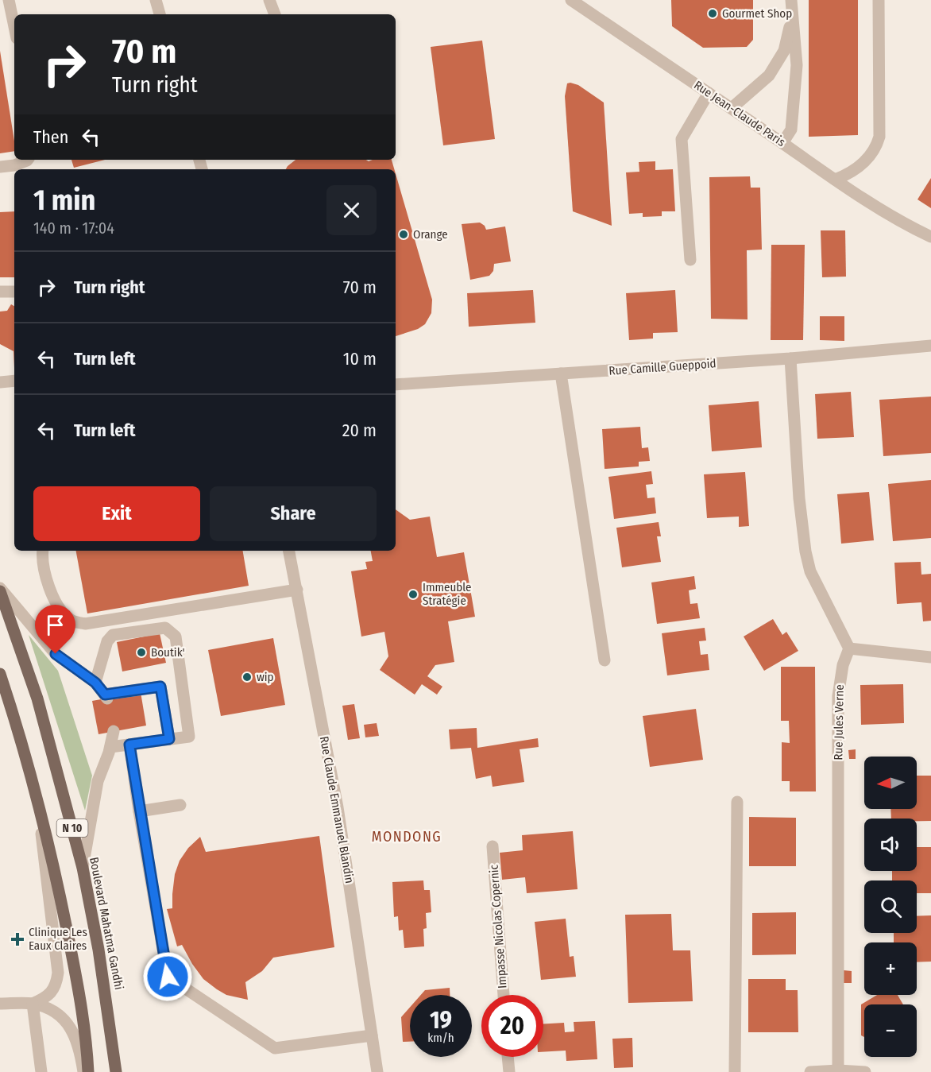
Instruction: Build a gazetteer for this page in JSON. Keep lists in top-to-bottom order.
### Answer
{
  "streets": {
    "main road": ["N 10", "Boulevard Mahatma Gandhi"],
    "street": [
      "Rue Jean-Claude Paris",
      "Rue Camille Gueppoid",
      "Rue Jules Verne",
      "Rue Claude Emmanuel Blandin",
      "Impasse Nicolas Copernic"
    ]
  },
  "districts": ["MONDONG"],
  "places": {
    "other": [
      "Gourmet Shop",
      "Orange",
      "Immeuble Stratégie",
      "Boutik'",
      "wip"
    ],
    "health": ["Clinique Les Eaux Claires"]
  },
  "north": "left",
  "page": {
    "turn": ["70 m", "Turn right"],
    "then": "Then",
    "heading": ["1 min", "140 m · 17:04"],
    "list": [
      {
        "name": "Turn right",
        "value": "70 m"
      },
      {
        "name": "Turn left",
        "value": "10 m"
      },
      {
        "name": "Turn left",
        "value": "20 m"
      }
    ],
    "buttons": ["Exit", "Share"],
    "map_buttons": ["+", "−"],
    "speed": "19 km/h",
    "limit": "20"
  }
}
